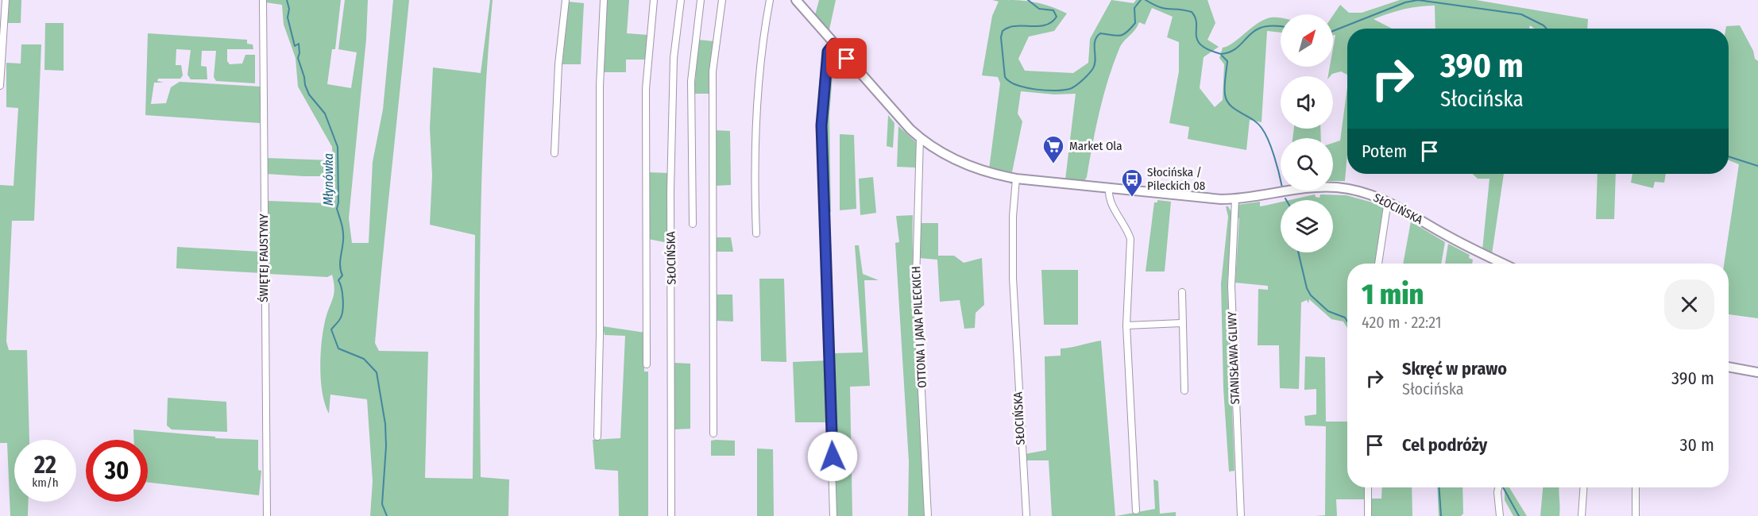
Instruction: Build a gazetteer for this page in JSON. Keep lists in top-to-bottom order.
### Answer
{
  "streets": {
    "street": [
      "SŁOCIŃSKA",
      "ŚWIĘTEJ FAUSTYNY",
      "OTTONA I JANA PILECKICH",
      "STANISŁAWA GLIWY"
    ]
  },
  "crossings": [
    ["SŁOCIŃSKA", "OTTONA I JANA PILECKICH"],
    ["SŁOCIŃSKA", "STANISŁAWA GLIWY"]
  ],
  "water": ["Młynówka"],
  "places": {
    "supermarket": ["Market Ola"],
    "bus stop": ["Słocińska / Pileckich 08"]
  },
  "north": "top right",
  "page": {
    "turn": ["390 m", "Słocińska"],
    "then": "Potem",
    "heading": ["1 min", "420 m · 22:21"],
    "list": [
      {
        "name": "Skręć w prawo",
        "note": "Słocińska",
        "value": "390 m"
      },
      {
        "name": "Cel podróży",
        "value": "30 m"
      }
    ],
    "speed": "22 km/h",
    "limit": "30"
  }
}
